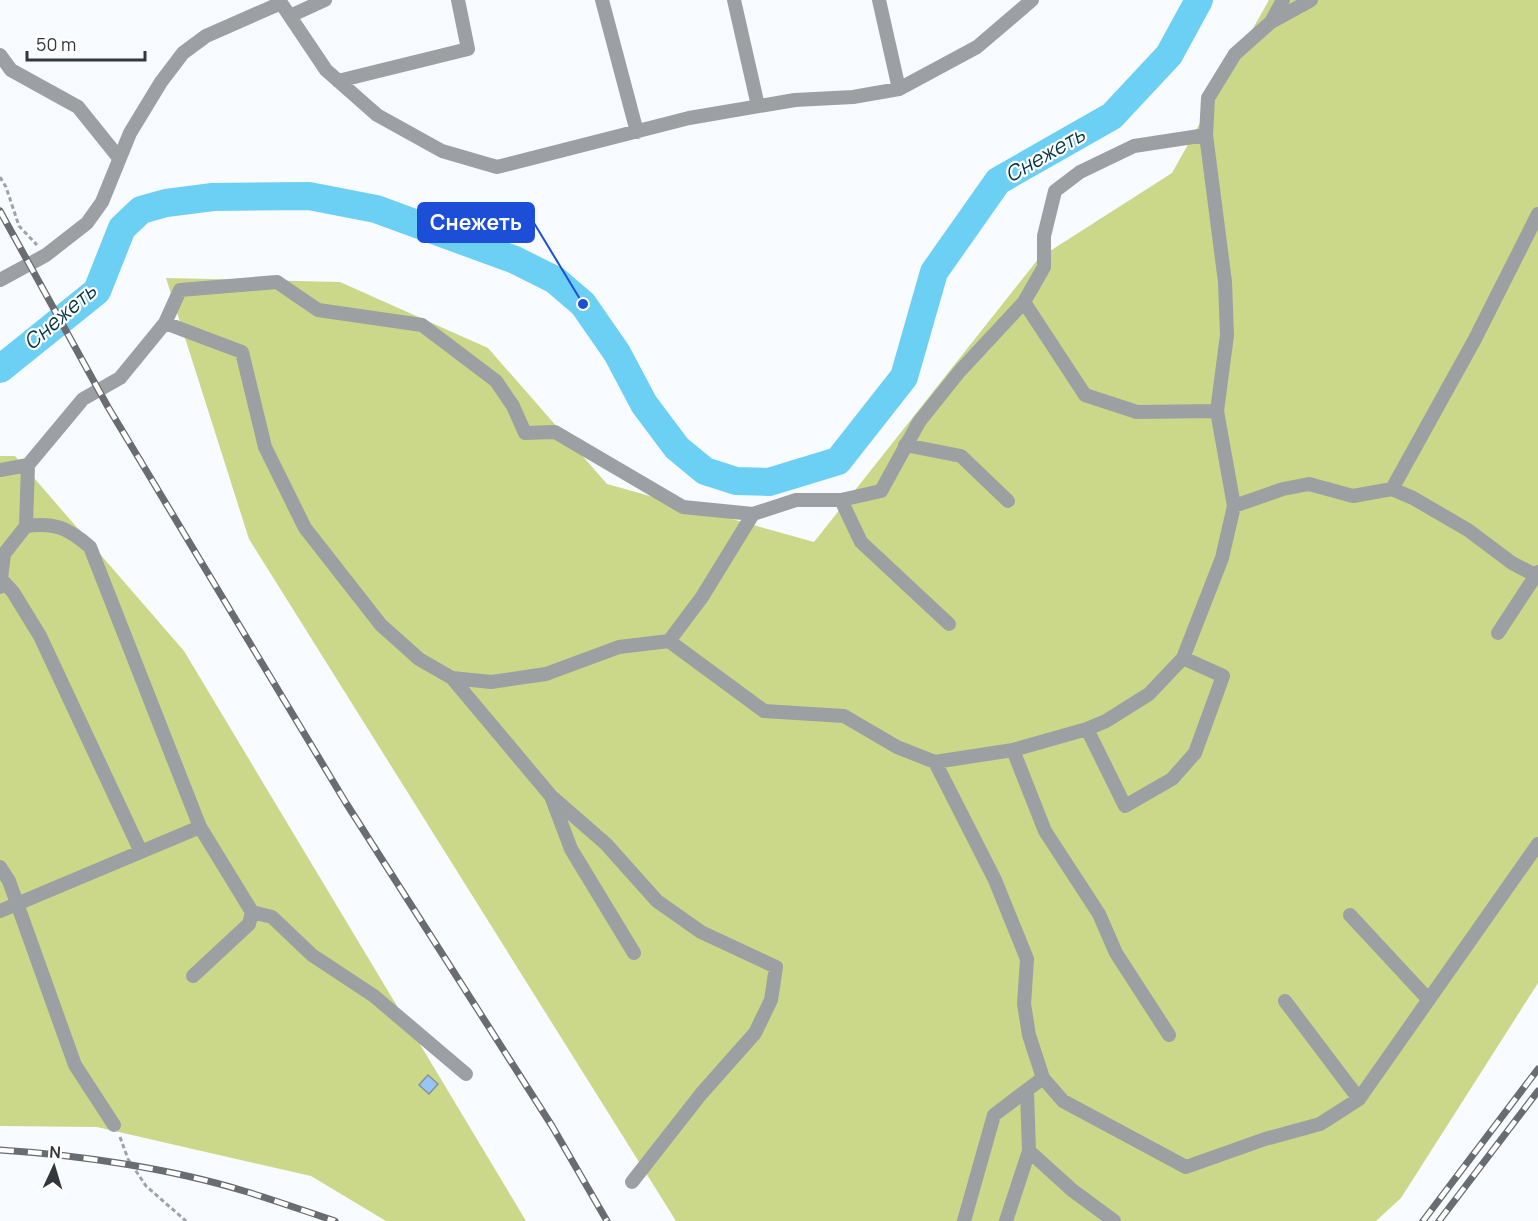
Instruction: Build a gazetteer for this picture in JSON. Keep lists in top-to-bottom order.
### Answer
{
  "water": ["Снежеть"],
  "places": ["Снежеть"],
  "scale_bar": "50 m",
  "north": "top"
}
